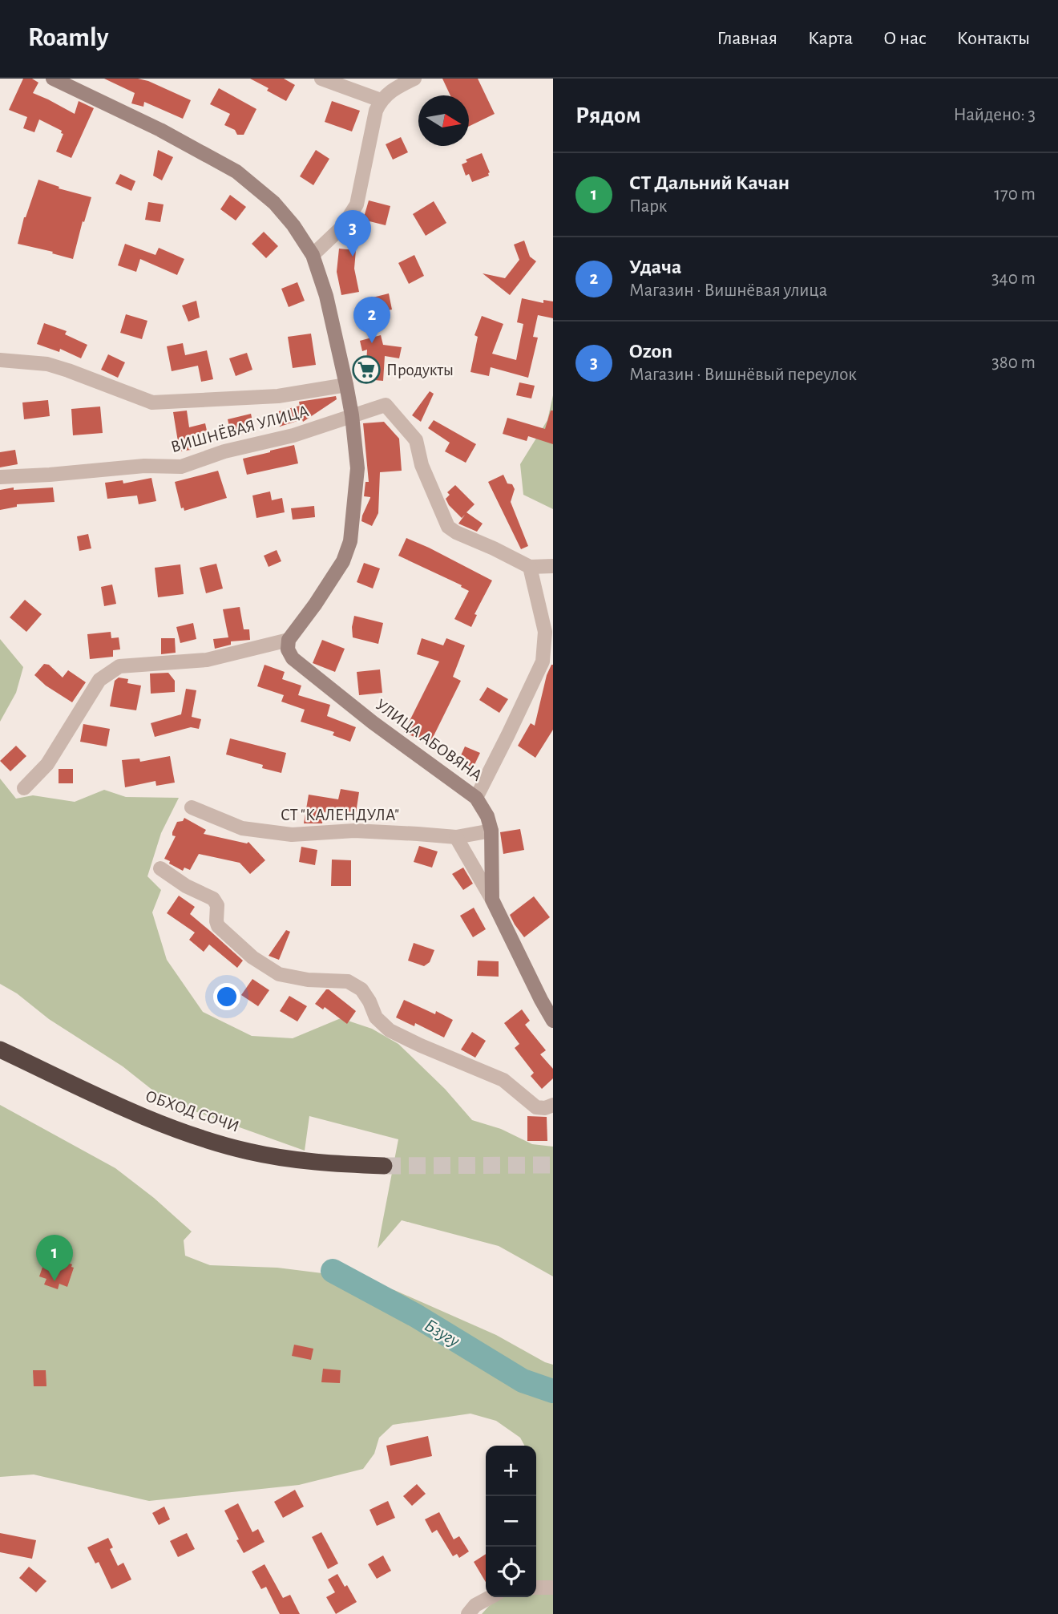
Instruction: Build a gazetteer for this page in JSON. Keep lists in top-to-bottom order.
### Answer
{
  "streets": {
    "highway": ["ОБХОД СОЧИ"],
    "street": ["ВИШНЁВАЯ УЛИЦА", "УЛИЦА АБОВЯНА", "СТ \"КАЛЕНДУЛА\""]
  },
  "crossings": [
    ["УЛИЦА АБОВЯНА", "СТ \"КАЛЕНДУЛА\""]
  ],
  "water": ["Бзугу"],
  "places": {
    "supermarket": ["Продукты"]
  },
  "north": "right",
  "page": {
    "header": "Roamly",
    "nav": [
      "Главная",
      "Карта",
      "О нас",
      "Контакты"
    ],
    "heading": ["Рядом", "Найдено: 3"],
    "list": [
      {
        "mark": "1",
        "name": "СТ Дальний Качан",
        "note": "Парк",
        "value": "170 m"
      },
      {
        "mark": "2",
        "name": "Удача",
        "note": "Магазин · Вишнёвая улица",
        "value": "340 m"
      },
      {
        "mark": "3",
        "name": "Ozon",
        "note": "Магазин · Вишнёвый переулок",
        "value": "380 m"
      }
    ],
    "pins": ["3", "2", "1"],
    "map_buttons": ["+", "−"]
  }
}
